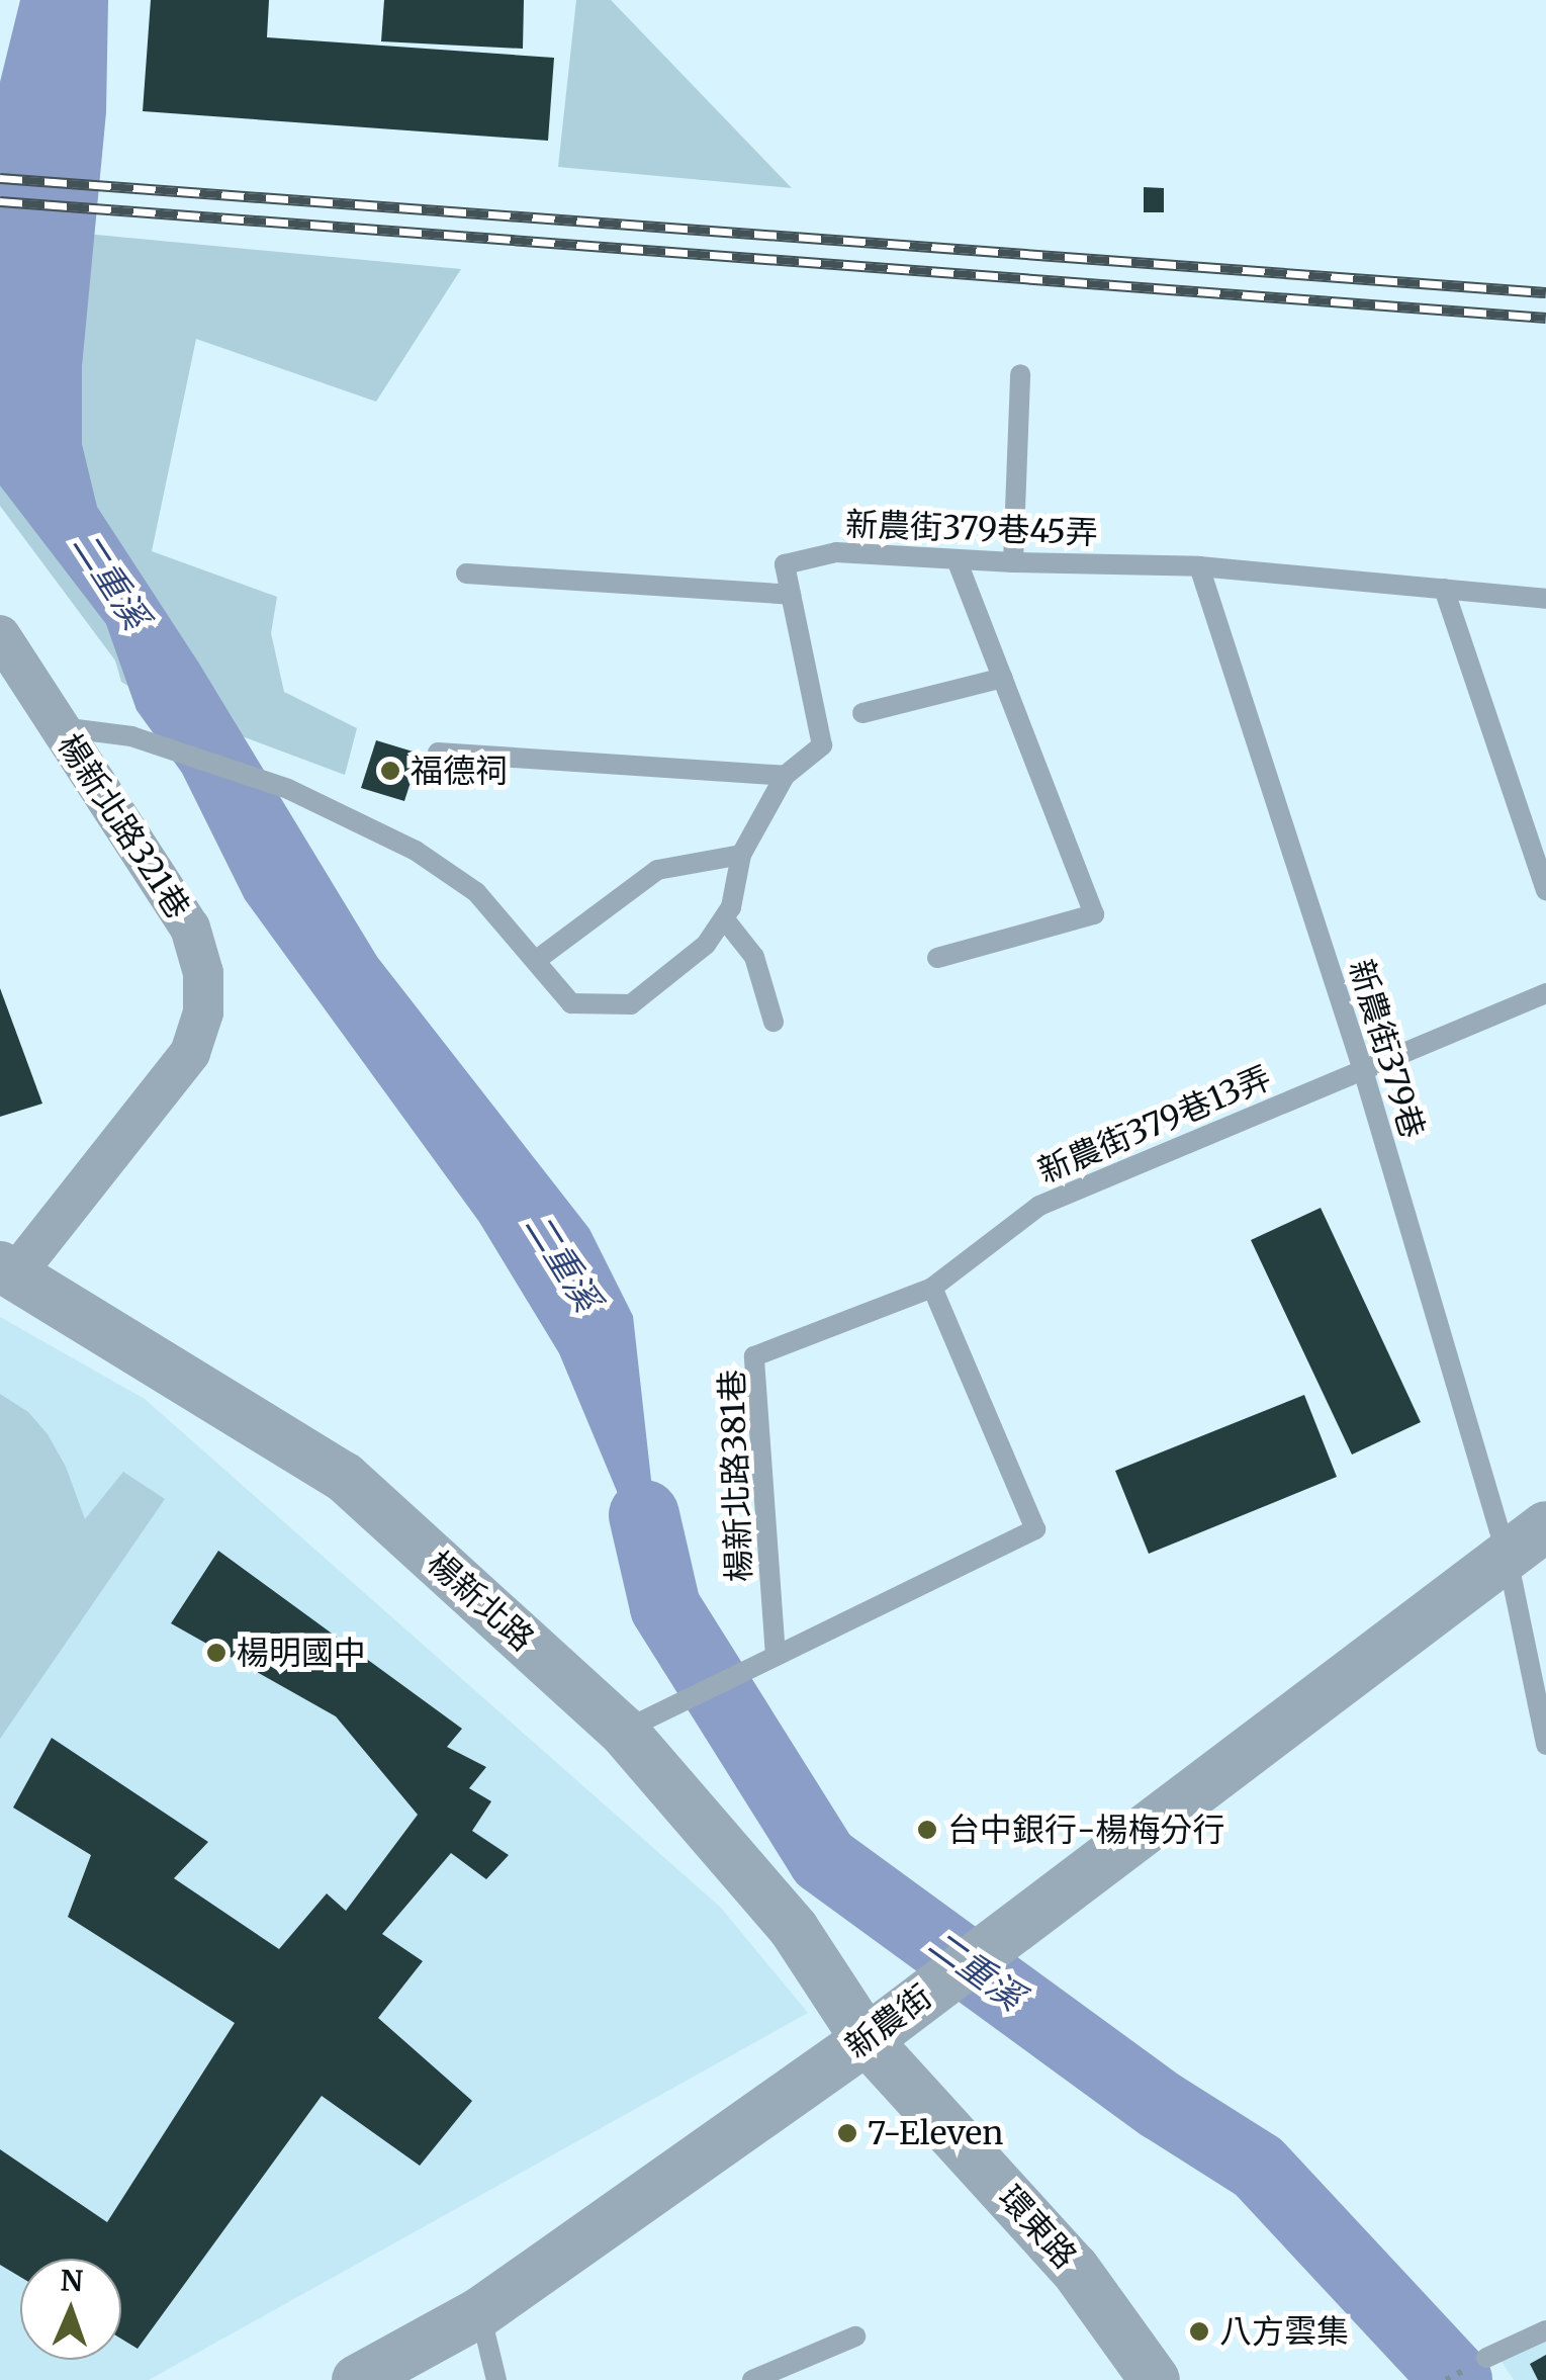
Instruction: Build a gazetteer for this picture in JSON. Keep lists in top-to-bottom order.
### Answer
{
  "streets": {
    "street": [
      "楊新北路321巷",
      "楊新北路",
      "新農街",
      "環東路"
    ],
    "lane": [
      "新農街379巷45弄",
      "新農街379巷",
      "新農街379巷13弄",
      "楊新北路381巷"
    ]
  },
  "crossings": [
    ["新農街379巷45弄", "新農街379巷"],
    ["楊新北路321巷", "楊新北路"],
    ["新農街379巷", "新農街379巷13弄"],
    ["新農街379巷", "新農街"],
    ["新農街379巷13弄", "楊新北路381巷"],
    ["楊新北路", "新農街"],
    ["楊新北路", "環東路"],
    ["新農街", "環東路"]
  ],
  "water": ["二重溪"],
  "places": [
    "福德祠",
    "楊明國中",
    "台中銀行-楊梅分行",
    "7-Eleven",
    "八方雲集"
  ],
  "north": "top"
}
